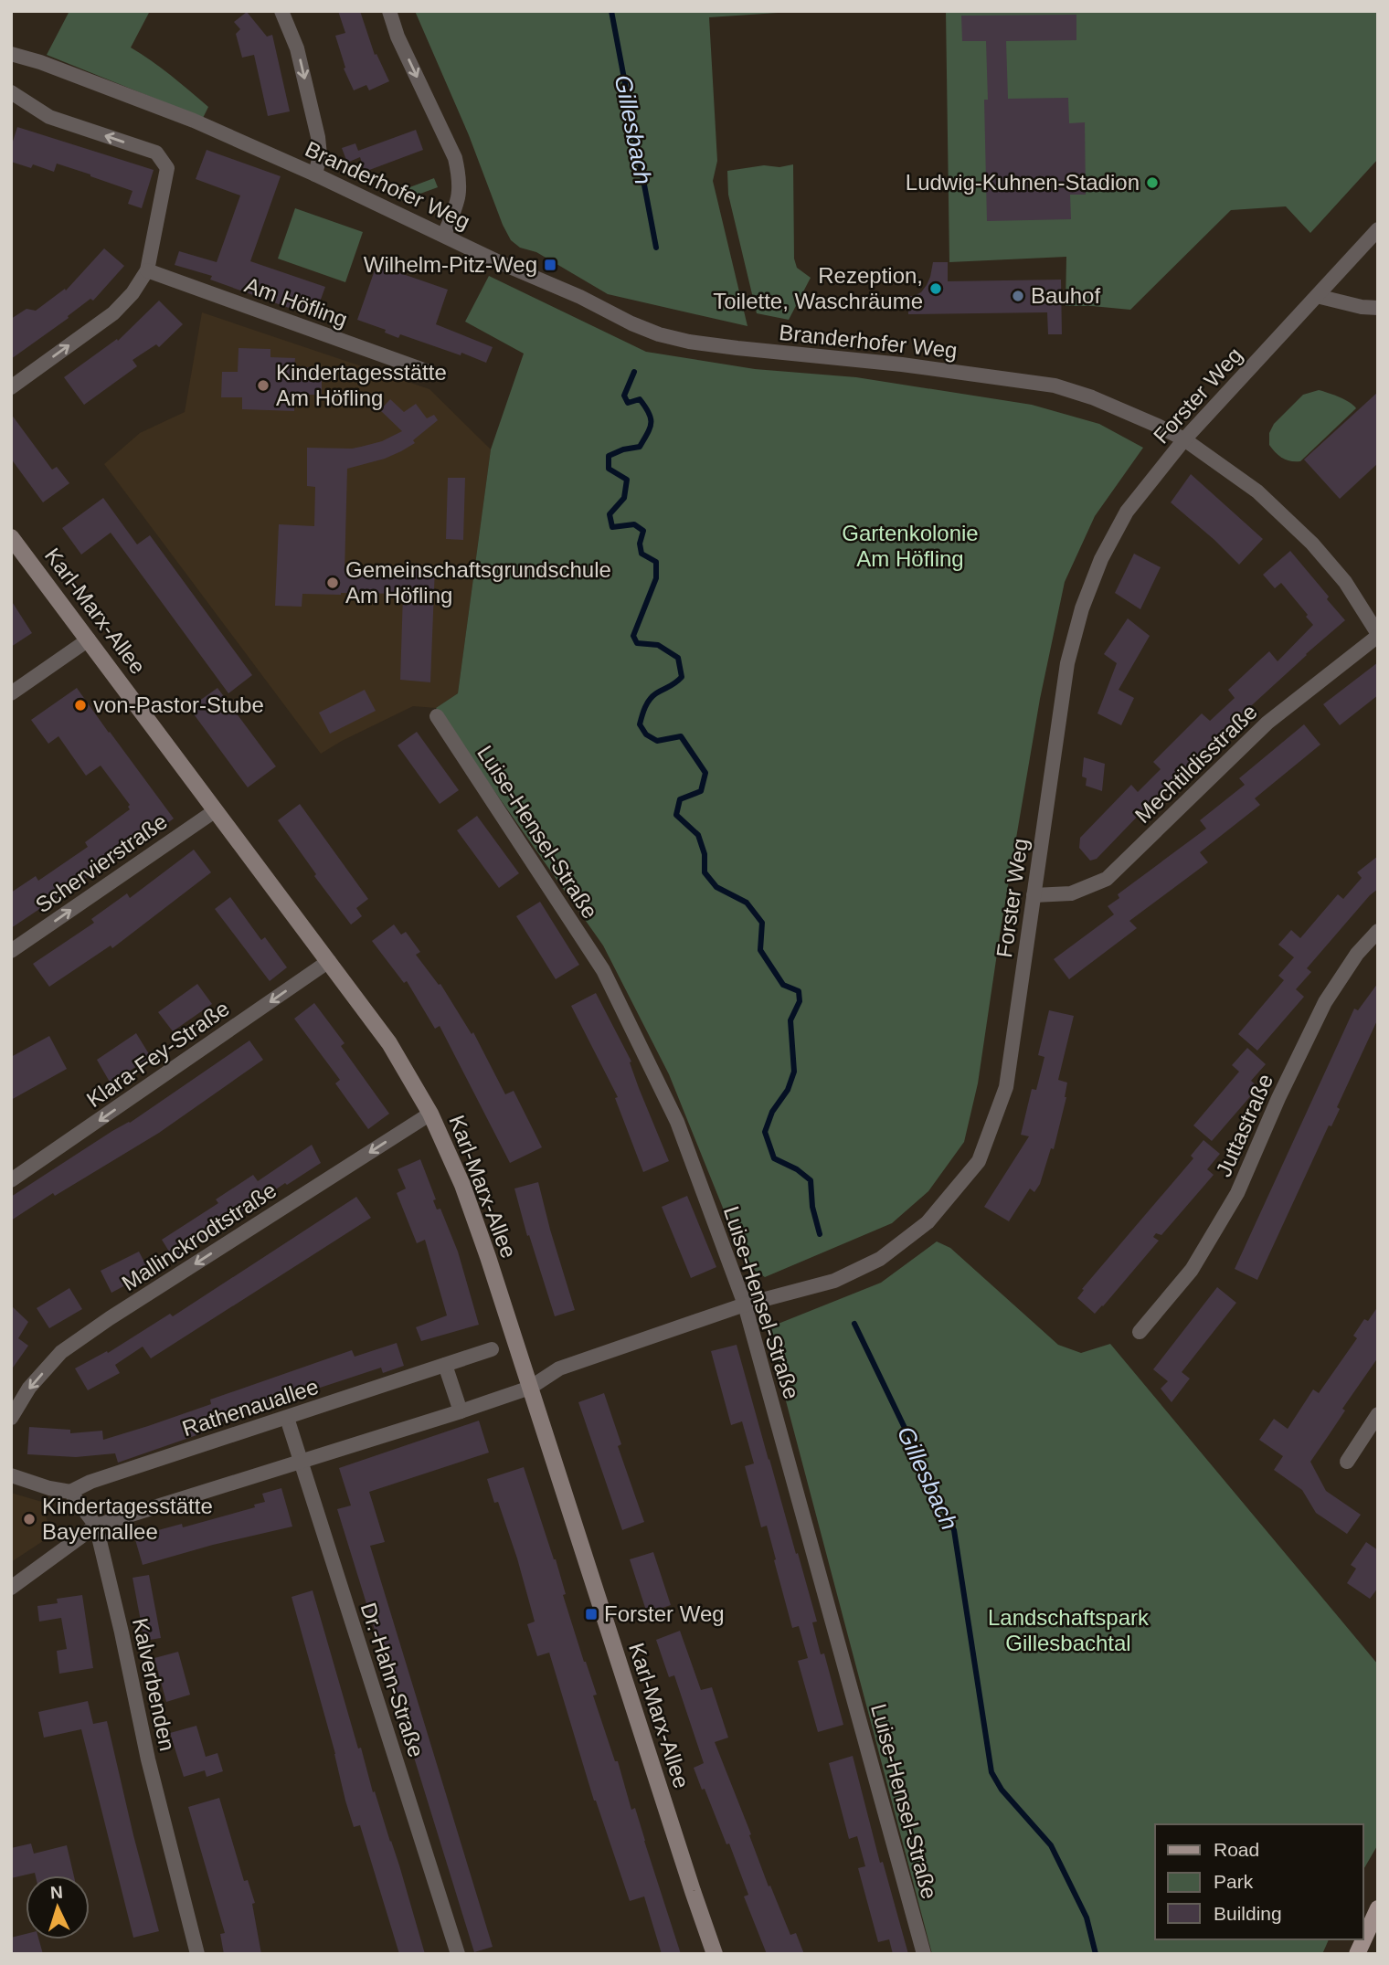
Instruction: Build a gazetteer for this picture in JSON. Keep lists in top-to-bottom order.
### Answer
{
  "streets": {
    "street": [
      "Branderhofer Weg",
      "Am Höfling",
      "Forster Weg",
      "Karl-Marx-Allee",
      "Mechtildisstraße",
      "Luise-Hensel-Straße",
      "Schervierstraße",
      "Klara-Fey-Straße",
      "Juttastraße",
      "Mallinckrodtstraße",
      "Rathenauallee",
      "Dr.-Hahn-Straße",
      "Kalverbenden"
    ]
  },
  "crossings": [
    ["Branderhofer Weg", "Forster Weg"],
    ["Branderhofer Weg", "Mechtildisstraße"],
    ["Forster Weg", "Karl-Marx-Allee"],
    ["Forster Weg", "Mechtildisstraße"],
    ["Forster Weg", "Luise-Hensel-Straße"],
    ["Karl-Marx-Allee", "Schervierstraße"],
    ["Karl-Marx-Allee", "Klara-Fey-Straße"],
    ["Karl-Marx-Allee", "Mallinckrodtstraße"],
    ["Rathenauallee", "Dr.-Hahn-Straße"],
    ["Rathenauallee", "Kalverbenden"]
  ],
  "one_way": ["Schervierstraße", "Klara-Fey-Straße", "Mallinckrodtstraße"],
  "water": ["Gillesbach"],
  "parks": ["Gartenkolonie Am Höfling", "Landschaftspark Gillesbachtal"],
  "places": {
    "other": [
      "Ludwig-Kuhnen-Stadion",
      "Rezeption, Toilette, Waschräume",
      "Bauhof",
      "Kindertagesstätte Am Höfling",
      "Gemeinschaftsgrundschule Am Höfling",
      "von-Pastor-Stube",
      "Kindertagesstätte Bayernallee"
    ],
    "transit": ["Wilhelm-Pitz-Weg", "Forster Weg"]
  },
  "legend": ["Road", "Park", "Building"],
  "north": "top"
}
